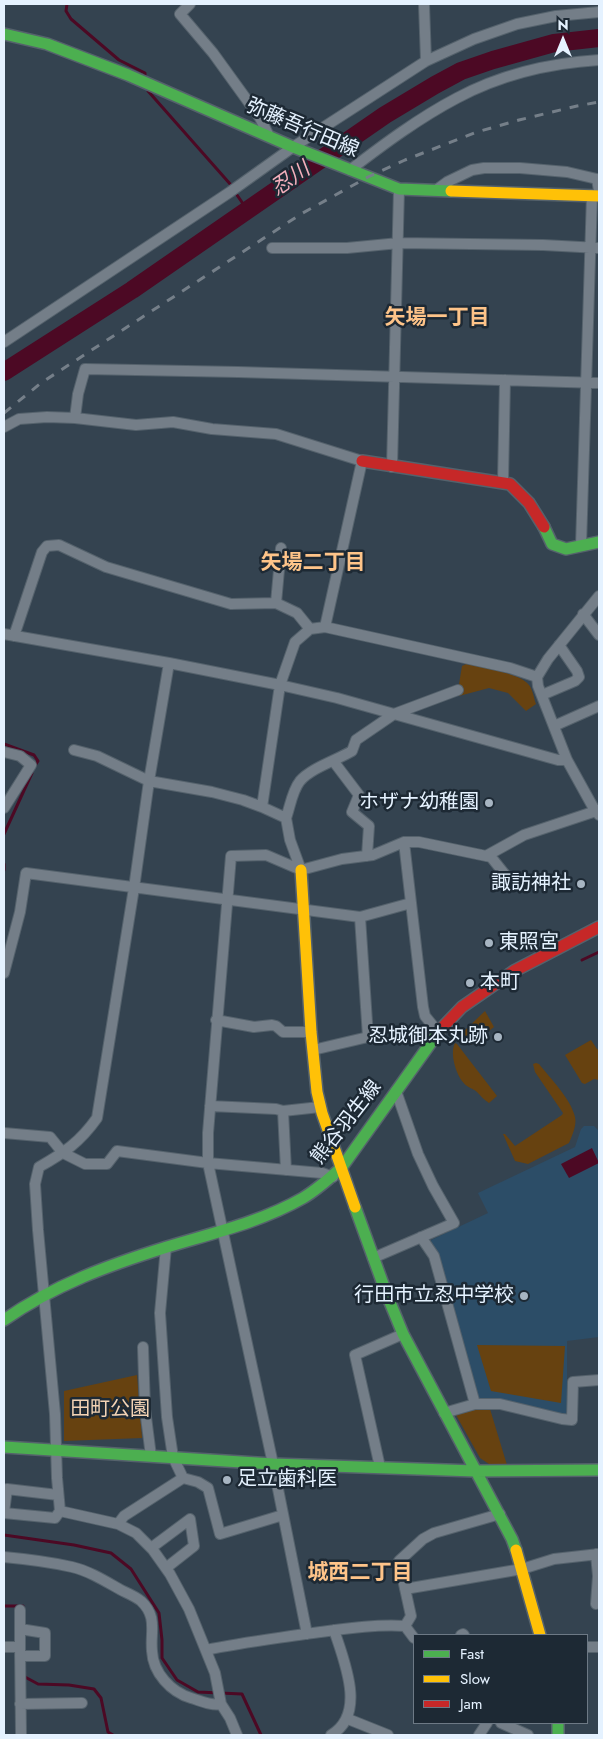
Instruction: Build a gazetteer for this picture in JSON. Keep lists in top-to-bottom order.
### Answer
{
  "streets": {
    "street": ["弥藤吾行田線", "熊谷羽生線"]
  },
  "districts": ["矢場一丁目", "矢場二丁目", "城西二丁目"],
  "water": ["忍川"],
  "parks": ["田町公園"],
  "places": [
    "ホザナ幼稚園",
    "諏訪神社",
    "東照宮",
    "本町",
    "忍城御本丸跡",
    "行田市立忍中学校",
    "足立歯科医"
  ],
  "legend": ["Fast", "Slow", "Jam"],
  "north": "top"
}
